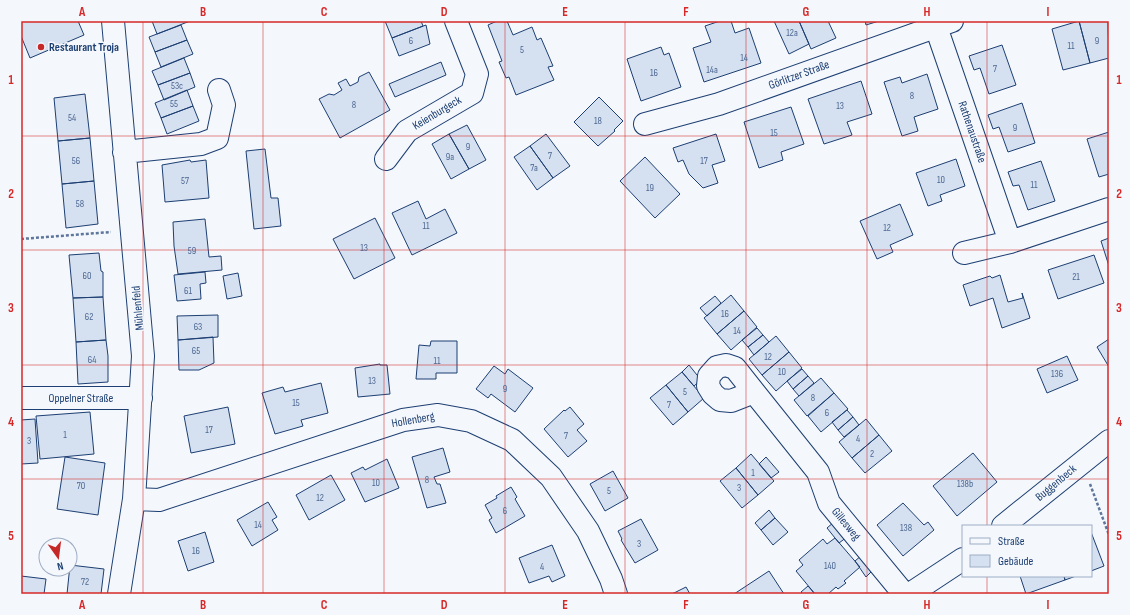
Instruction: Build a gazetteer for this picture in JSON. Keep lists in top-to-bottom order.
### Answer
{
  "streets": {
    "street": [
      "Görlitzer Straße",
      "Keienburgeck",
      "Rathenaustraße",
      "Mühlenfeld",
      "Oppelner Straße",
      "Hollenberg",
      "Buggenbeck",
      "Gillesweg"
    ]
  },
  "crossings": [
    ["Görlitzer Straße", "Rathenaustraße"],
    ["Mühlenfeld", "Oppelner Straße"],
    ["Mühlenfeld", "Hollenberg"]
  ],
  "places": ["Restaurant Troja"],
  "house_numbers": [
    "12a",
    "6",
    "9",
    "11",
    "5",
    "14",
    "7",
    "14a",
    "16",
    "53c",
    "8",
    "55",
    "8",
    "13",
    "54",
    "18",
    "9",
    "15",
    "9",
    "7",
    "9a",
    "56",
    "17",
    "7a",
    "10",
    "57",
    "11",
    "19",
    "58",
    "11",
    "12",
    "13",
    "59",
    "60",
    "21",
    "61",
    "16",
    "62",
    "63",
    "14",
    "65",
    "12",
    "64",
    "11",
    "10",
    "136",
    "13",
    "9",
    "5",
    "8",
    "15",
    "7",
    "6",
    "17",
    "1",
    "7",
    "4",
    "3",
    "2",
    "1",
    "8",
    "10",
    "138b",
    "70",
    "3",
    "5",
    "12",
    "6",
    "14",
    "138",
    "3",
    "16",
    "140",
    "4",
    "72"
  ],
  "legend": ["Straße", "Gebäude"],
  "north": "bottom",
  "grid": {
    "columns": [
      "A",
      "B",
      "C",
      "D",
      "E",
      "F",
      "G",
      "H",
      "I"
    ],
    "rows": [
      "1",
      "2",
      "3",
      "4",
      "5"
    ]
  }
}
